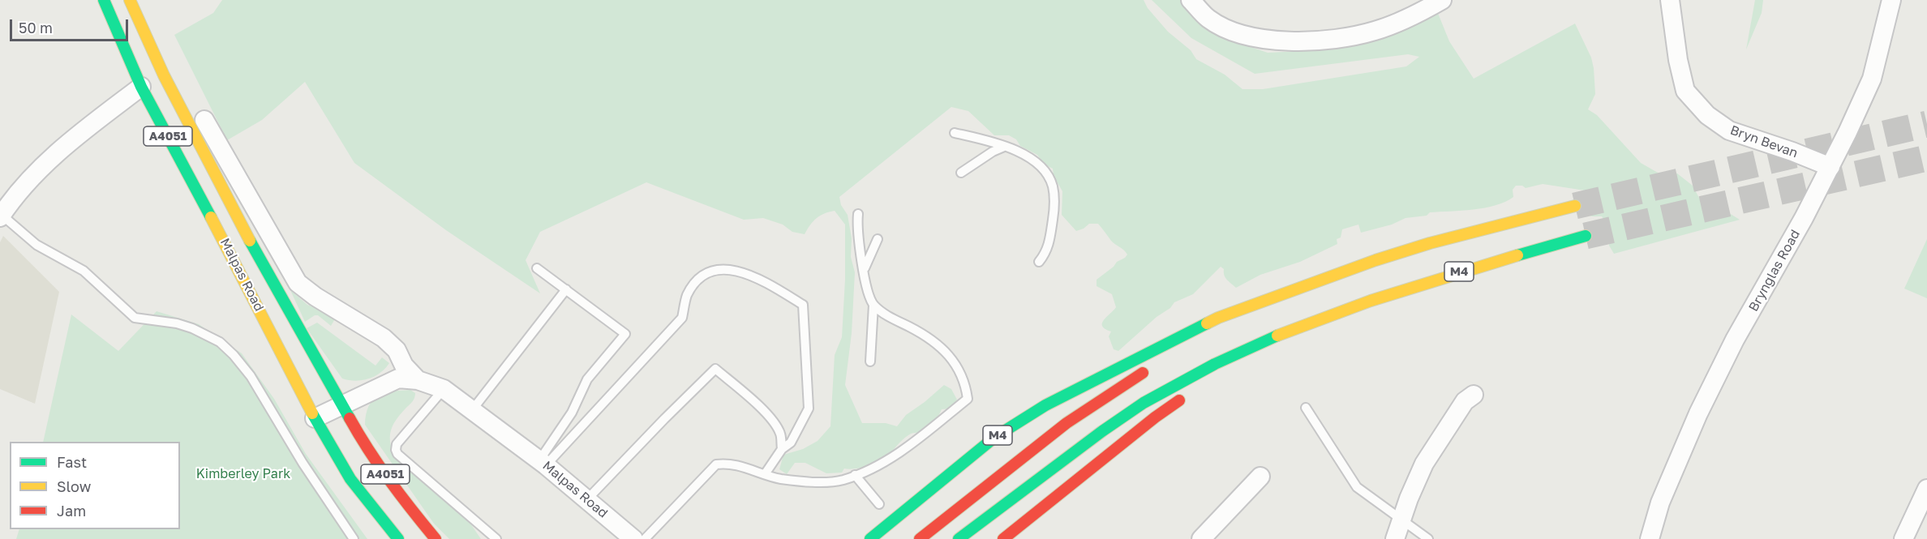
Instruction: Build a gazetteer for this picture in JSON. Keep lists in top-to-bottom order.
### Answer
{
  "streets": {
    "main road": ["A4051", "M4", "Malpas Road"],
    "street": ["Bryn Bevan", "Brynglas Road"]
  },
  "crossings": [
    ["Bryn Bevan", "Brynglas Road"]
  ],
  "parks": ["Kimberley Park"],
  "legend": ["Fast", "Slow", "Jam"],
  "scale_bar": "50 m"
}
